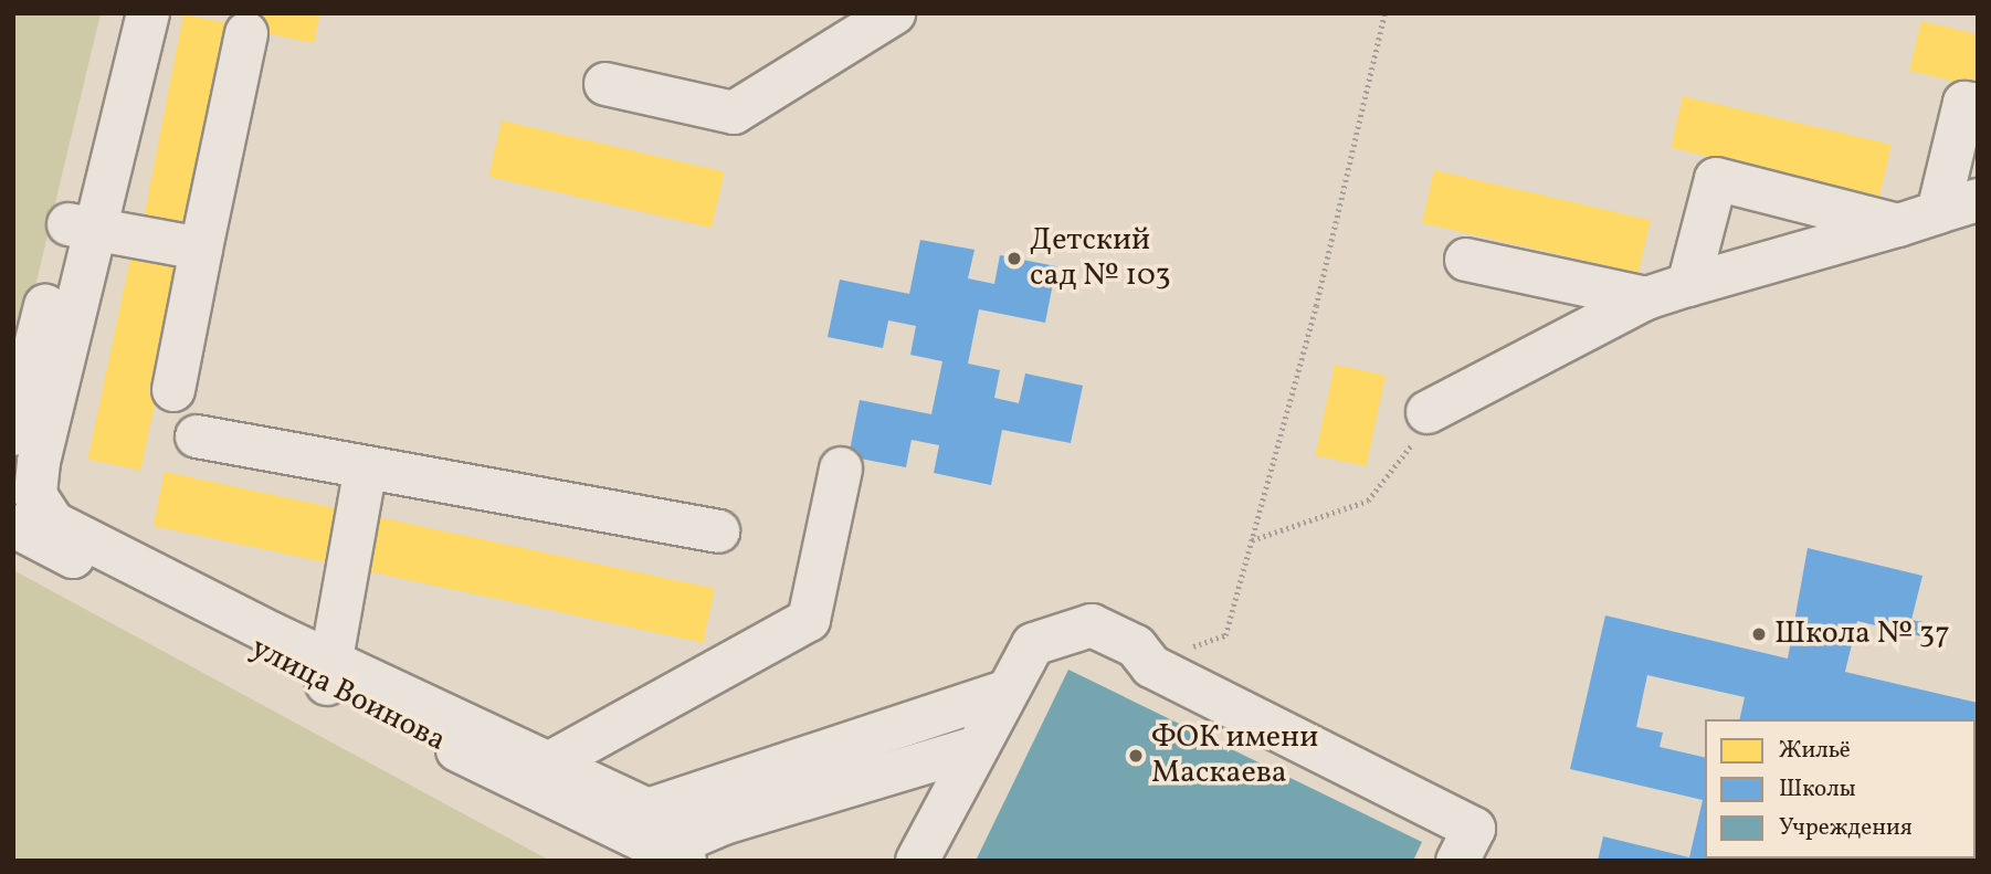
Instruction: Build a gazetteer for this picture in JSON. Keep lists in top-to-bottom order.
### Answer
{
  "streets": {
    "street": ["улица Воинова"]
  },
  "places": ["Детский сад № 103", "Школа № 37", "ФОК имени Маскаева"],
  "legend": ["Жильё", "Школы", "Учреждения"]
}
